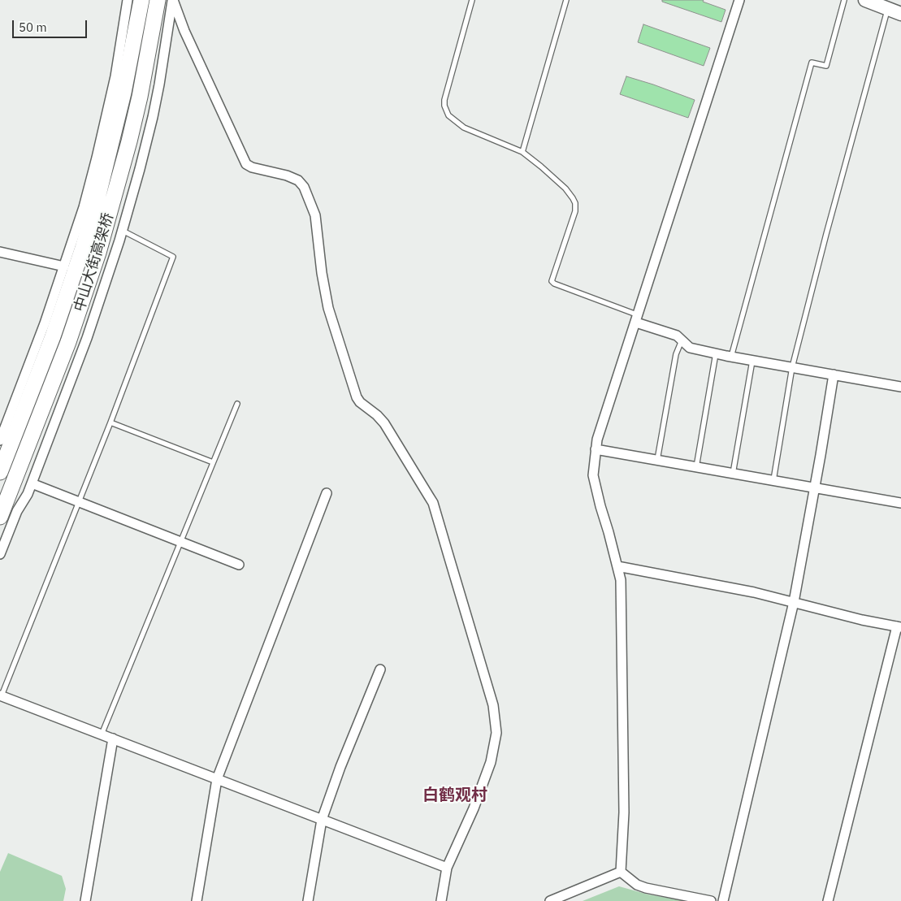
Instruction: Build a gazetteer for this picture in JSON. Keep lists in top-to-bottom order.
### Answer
{
  "streets": {
    "main road": ["中山大街高架桥"]
  },
  "districts": ["白鹤观村"],
  "scale_bar": "50 m"
}
